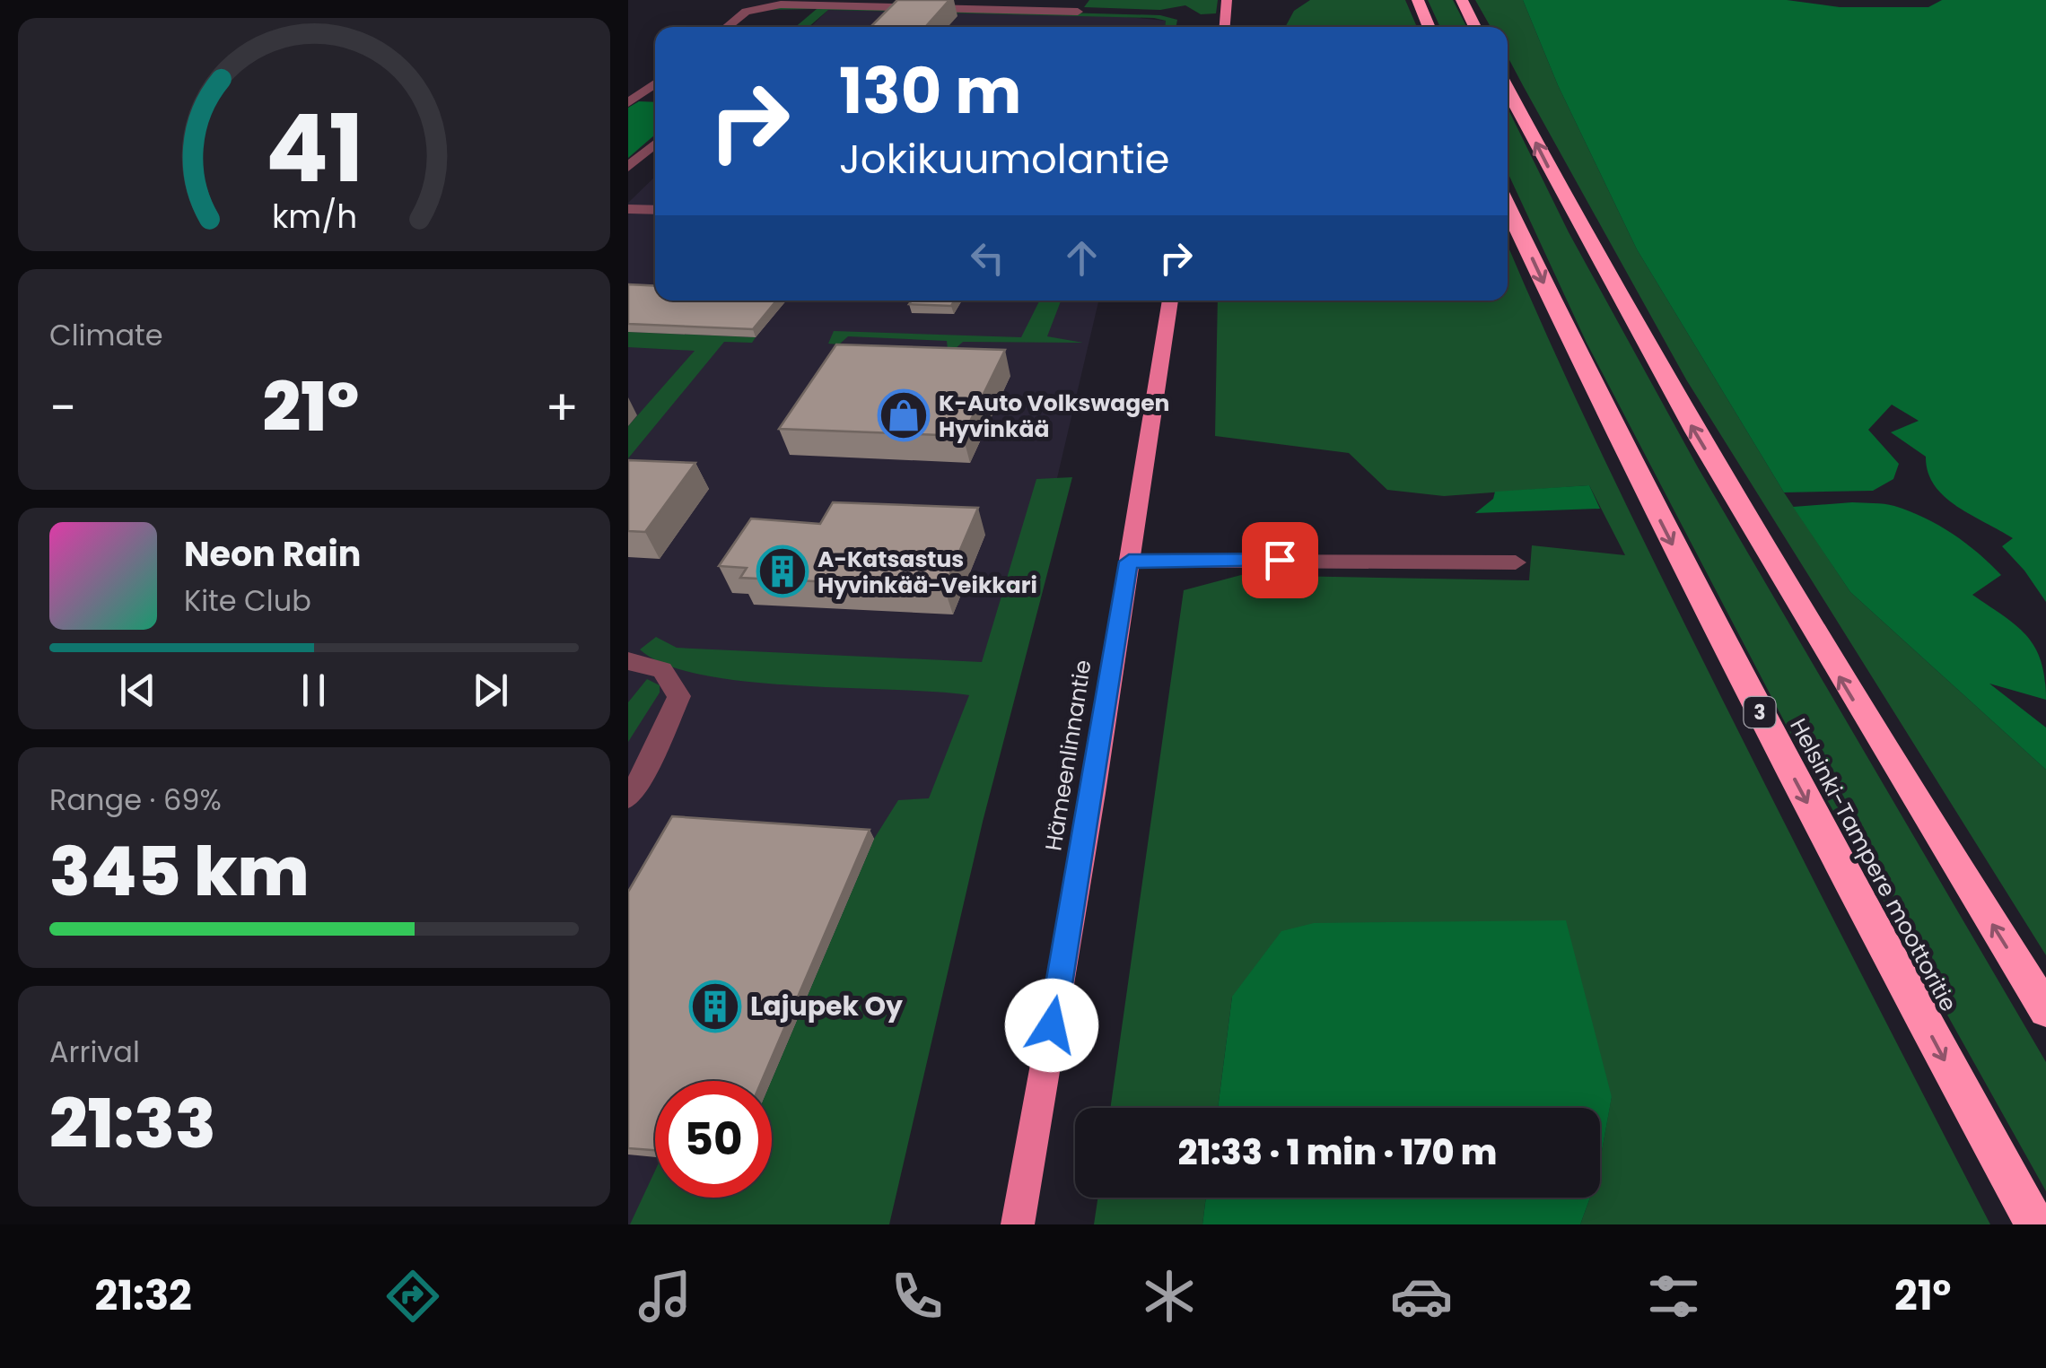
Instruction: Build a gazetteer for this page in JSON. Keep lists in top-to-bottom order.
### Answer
{
  "streets": {
    "highway": ["3", "Helsinki-Tampere moottoritie"],
    "main road": ["Hämeenlinnantie"]
  },
  "places": {
    "shop": ["K-Auto Volkswagen Hyvinkää"],
    "building": ["A-Katsastus Hyvinkää-Veikkari", "Lajupek Oy"]
  },
  "page": {
    "turn": ["130 m", "Jokikuumolantie"],
    "tile": [
      "Climate",
      ["Range · 69%", "345 km"],
      ["Arrival", "21:33"]
    ],
    "heat": ["−", "21°", "+"],
    "song": ["Neon Rain", "Kite Club"],
    "limit": "50",
    "trip": "21:33 · 1 min · 170 m",
    "tabs": ["21:32", "21°"],
    "gauge": ["41", "km/h"]
  }
}
